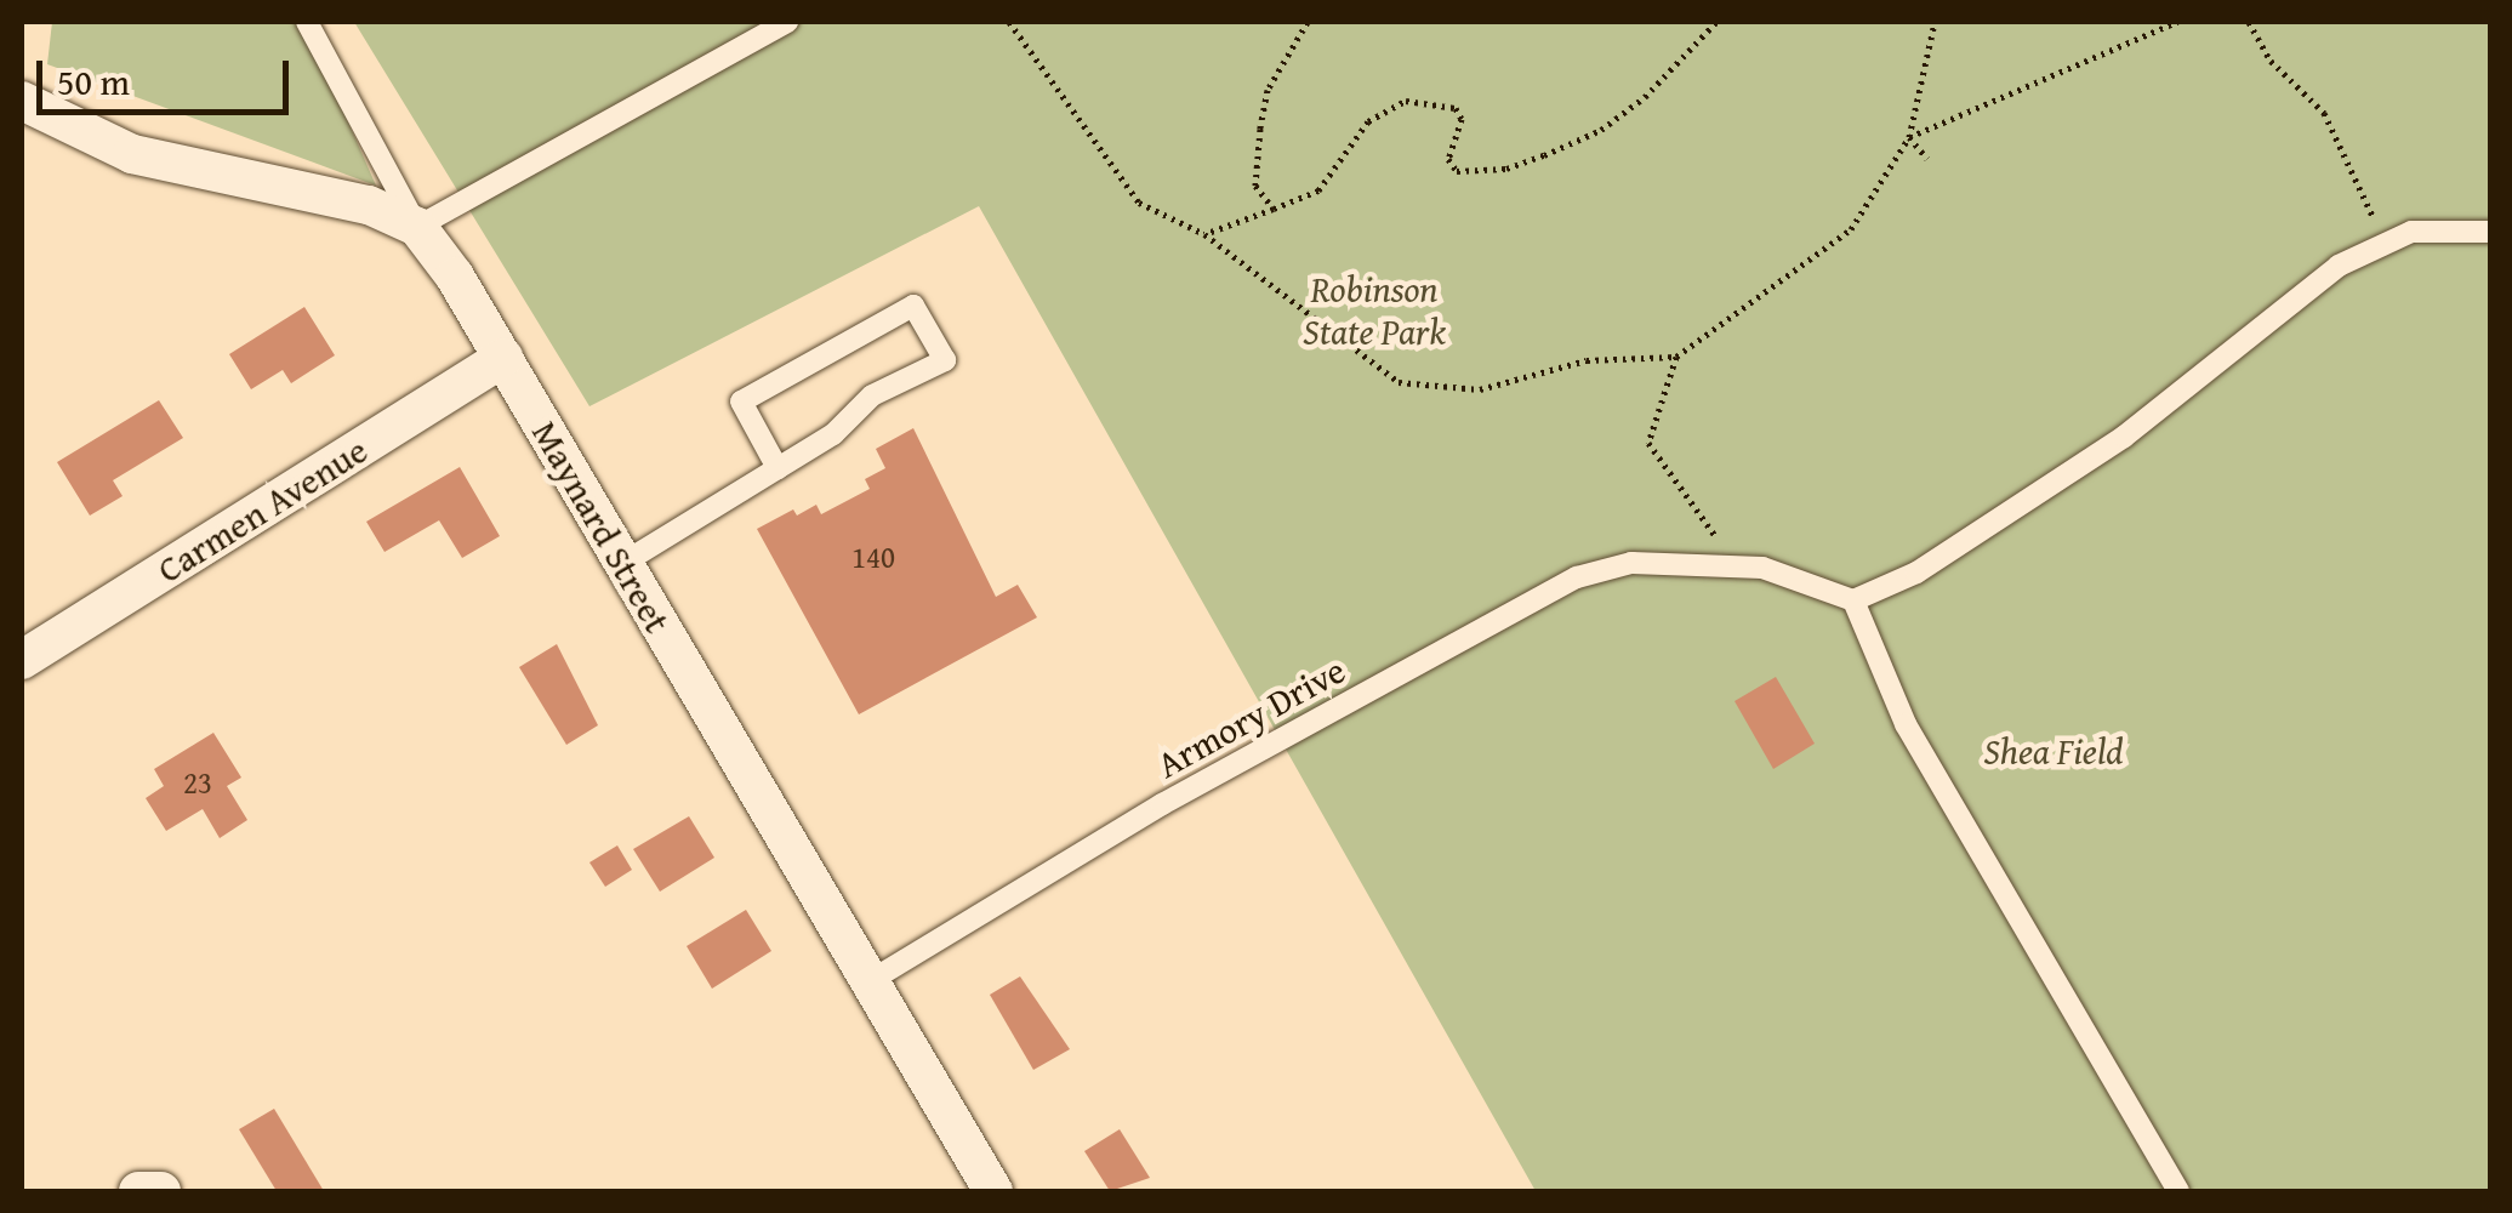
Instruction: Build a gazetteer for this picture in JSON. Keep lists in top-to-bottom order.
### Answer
{
  "streets": {
    "street": ["Carmen Avenue", "Maynard Street"],
    "lane": ["Armory Drive"]
  },
  "crossings": [
    ["Carmen Avenue", "Maynard Street"],
    ["Maynard Street", "Armory Drive"]
  ],
  "parks": ["Robinson State Park", "Shea Field"],
  "house_numbers": ["140", "23"],
  "scale_bar": "50 m"
}
